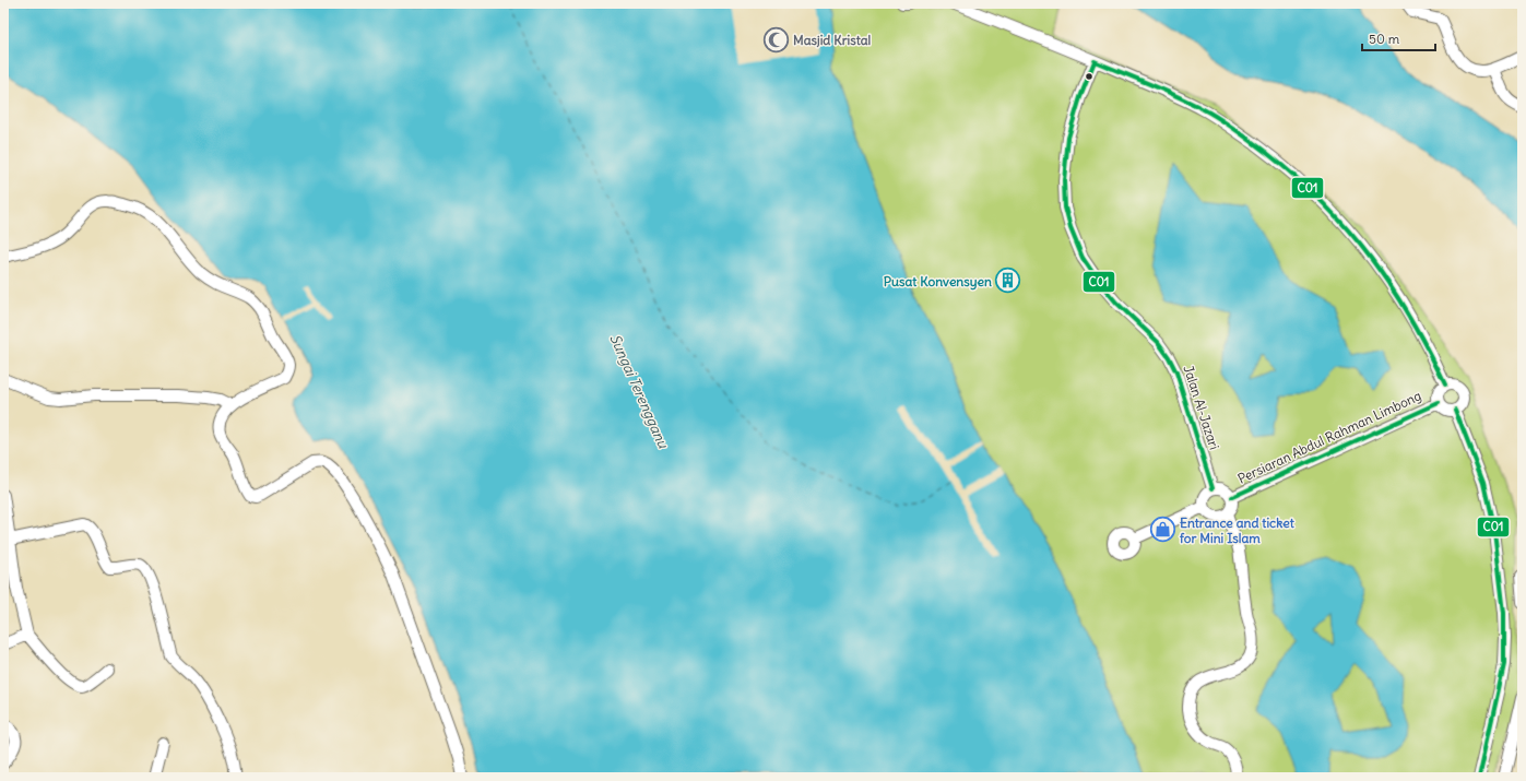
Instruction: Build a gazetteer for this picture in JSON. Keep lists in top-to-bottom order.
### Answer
{
  "streets": {
    "street": ["Jalan Al-Jazari", "Persiaran Abdul Rahman Limbong"]
  },
  "crossings": [
    ["Jalan Al-Jazari", "Persiaran Abdul Rahman Limbong"]
  ],
  "water": ["Sungai Terengganu"],
  "places": {
    "mosque": ["Masjid Kristal"],
    "building": ["Pusat Konvensyen"],
    "shop": ["Entrance and ticket for Mini Islam"]
  },
  "lines": ["transit line C01"],
  "scale_bar": "50 m"
}
